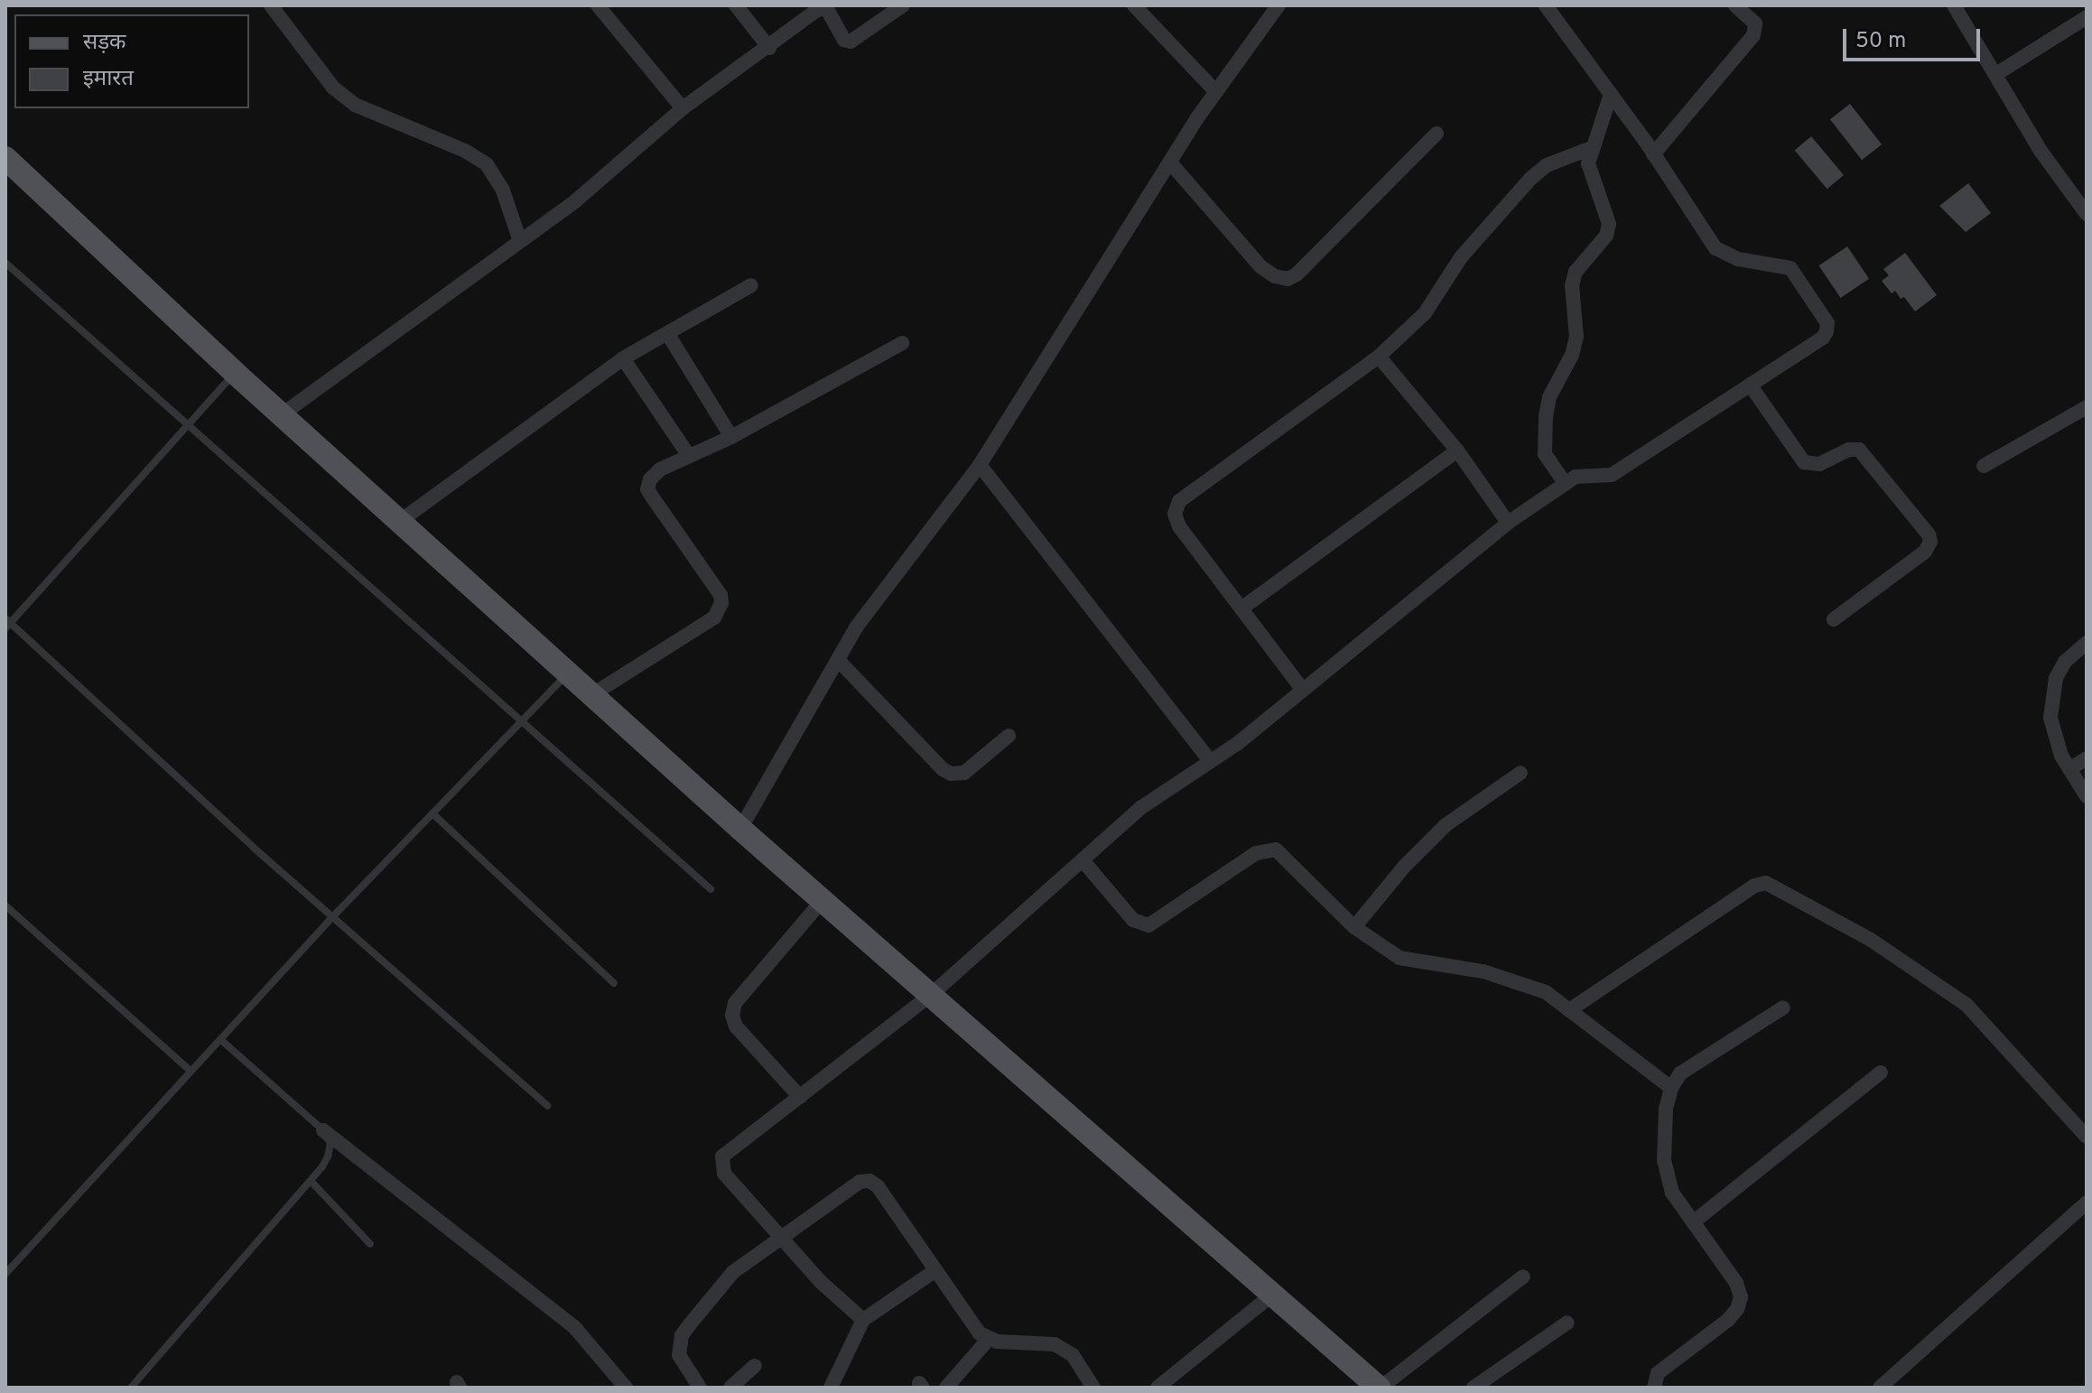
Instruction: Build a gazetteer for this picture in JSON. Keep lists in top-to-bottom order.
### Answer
{
  "legend": ["सड़क", "इमारत"],
  "scale_bar": "50 m"
}
